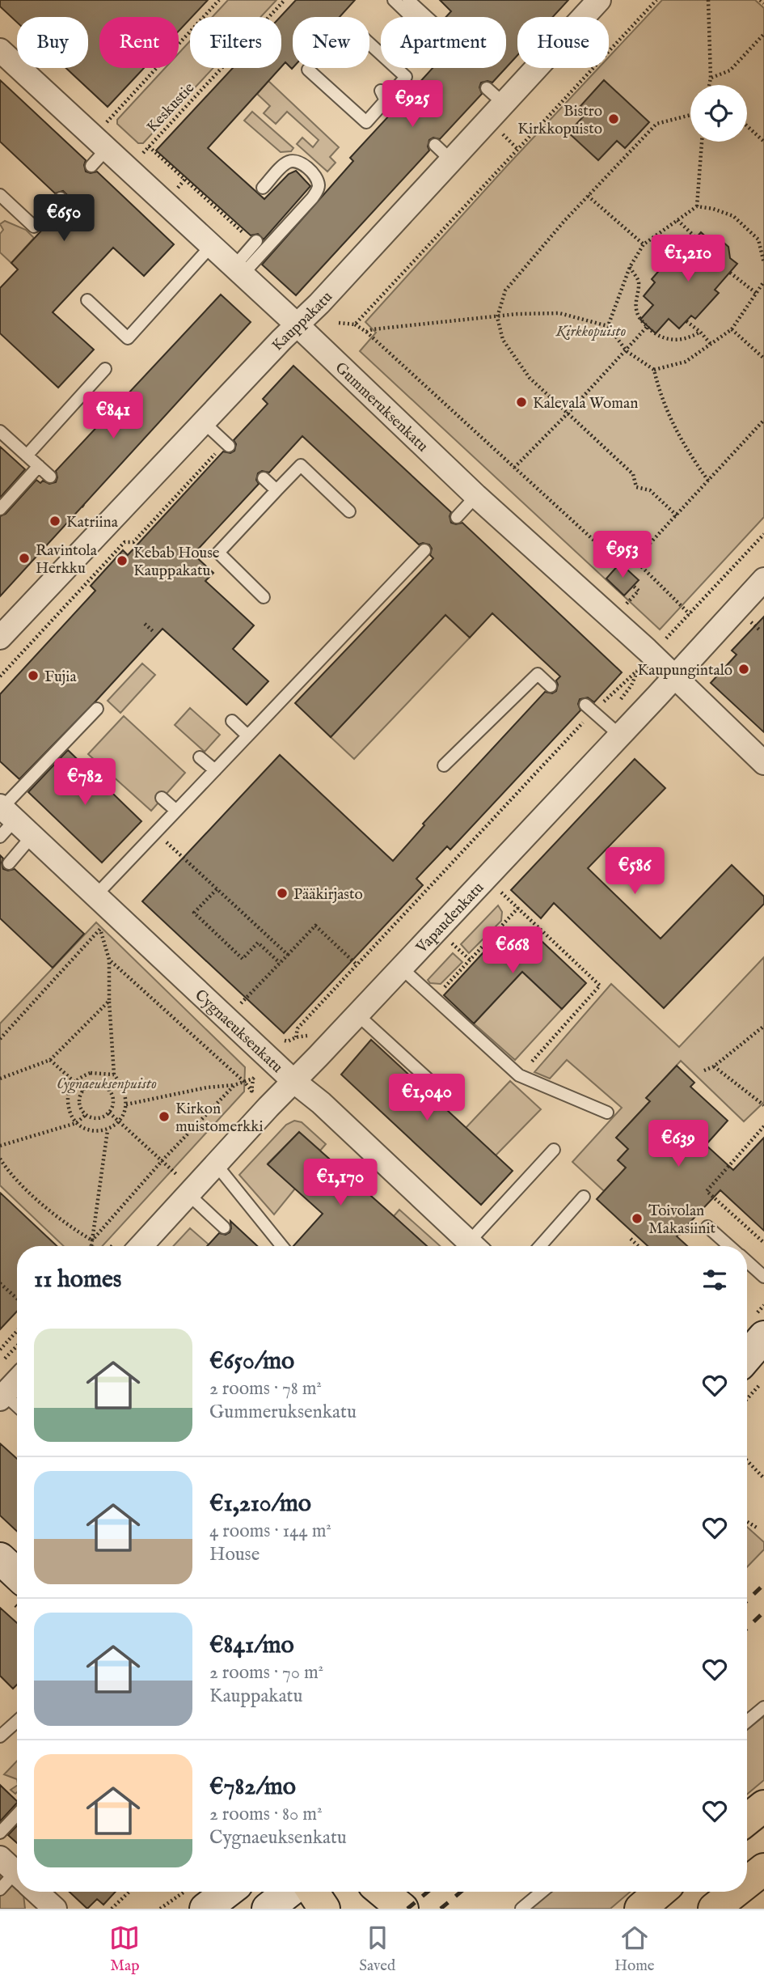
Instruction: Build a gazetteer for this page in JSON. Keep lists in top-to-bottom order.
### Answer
{
  "streets": {
    "street": [
      "Kauppakatu",
      "Gummeruksenkatu",
      "Vapaudenkatu",
      "Cygnaeuksenkatu"
    ],
    "path": ["Keskustie"]
  },
  "crossings": [
    ["Kauppakatu", "Gummeruksenkatu"],
    ["Gummeruksenkatu", "Vapaudenkatu"],
    ["Vapaudenkatu", "Cygnaeuksenkatu"]
  ],
  "parks": ["Kirkkopuisto", "Cygnaeuksenpuisto"],
  "places": [
    "Bistro Kirkkopuisto",
    "Kalevala Woman",
    "Katriina",
    "Ravintola Herkku",
    "Kebab House Kauppakatu",
    "Kaupungintalo",
    "Fujia",
    "Pääkirjasto",
    "Kirkon muistomerkki",
    "Toivolan Makasiinit"
  ],
  "page": {
    "chip": [
      "Buy",
      "Rent",
      "Filters",
      "New",
      "Apartment",
      "House"
    ],
    "price": [
      "€925",
      "€650",
      "€1,210",
      "€841",
      "€953",
      "€782",
      "€586",
      "€668",
      "€1,040",
      "€639",
      "€1,170"
    ],
    "heading": "11 homes",
    "list": [
      {
        "name": "€650/mo",
        "note": "2 rooms · 78 m² · Gummeruksenkatu"
      },
      {
        "name": "€1,210/mo",
        "note": "4 rooms · 144 m² · House"
      },
      {
        "name": "€841/mo",
        "note": "2 rooms · 70 m² · Kauppakatu"
      },
      {
        "name": "€782/mo",
        "note": "2 rooms · 80 m² · Cygnaeuksenkatu"
      }
    ],
    "tabs": ["Map", "Saved", "Home"]
  }
}
